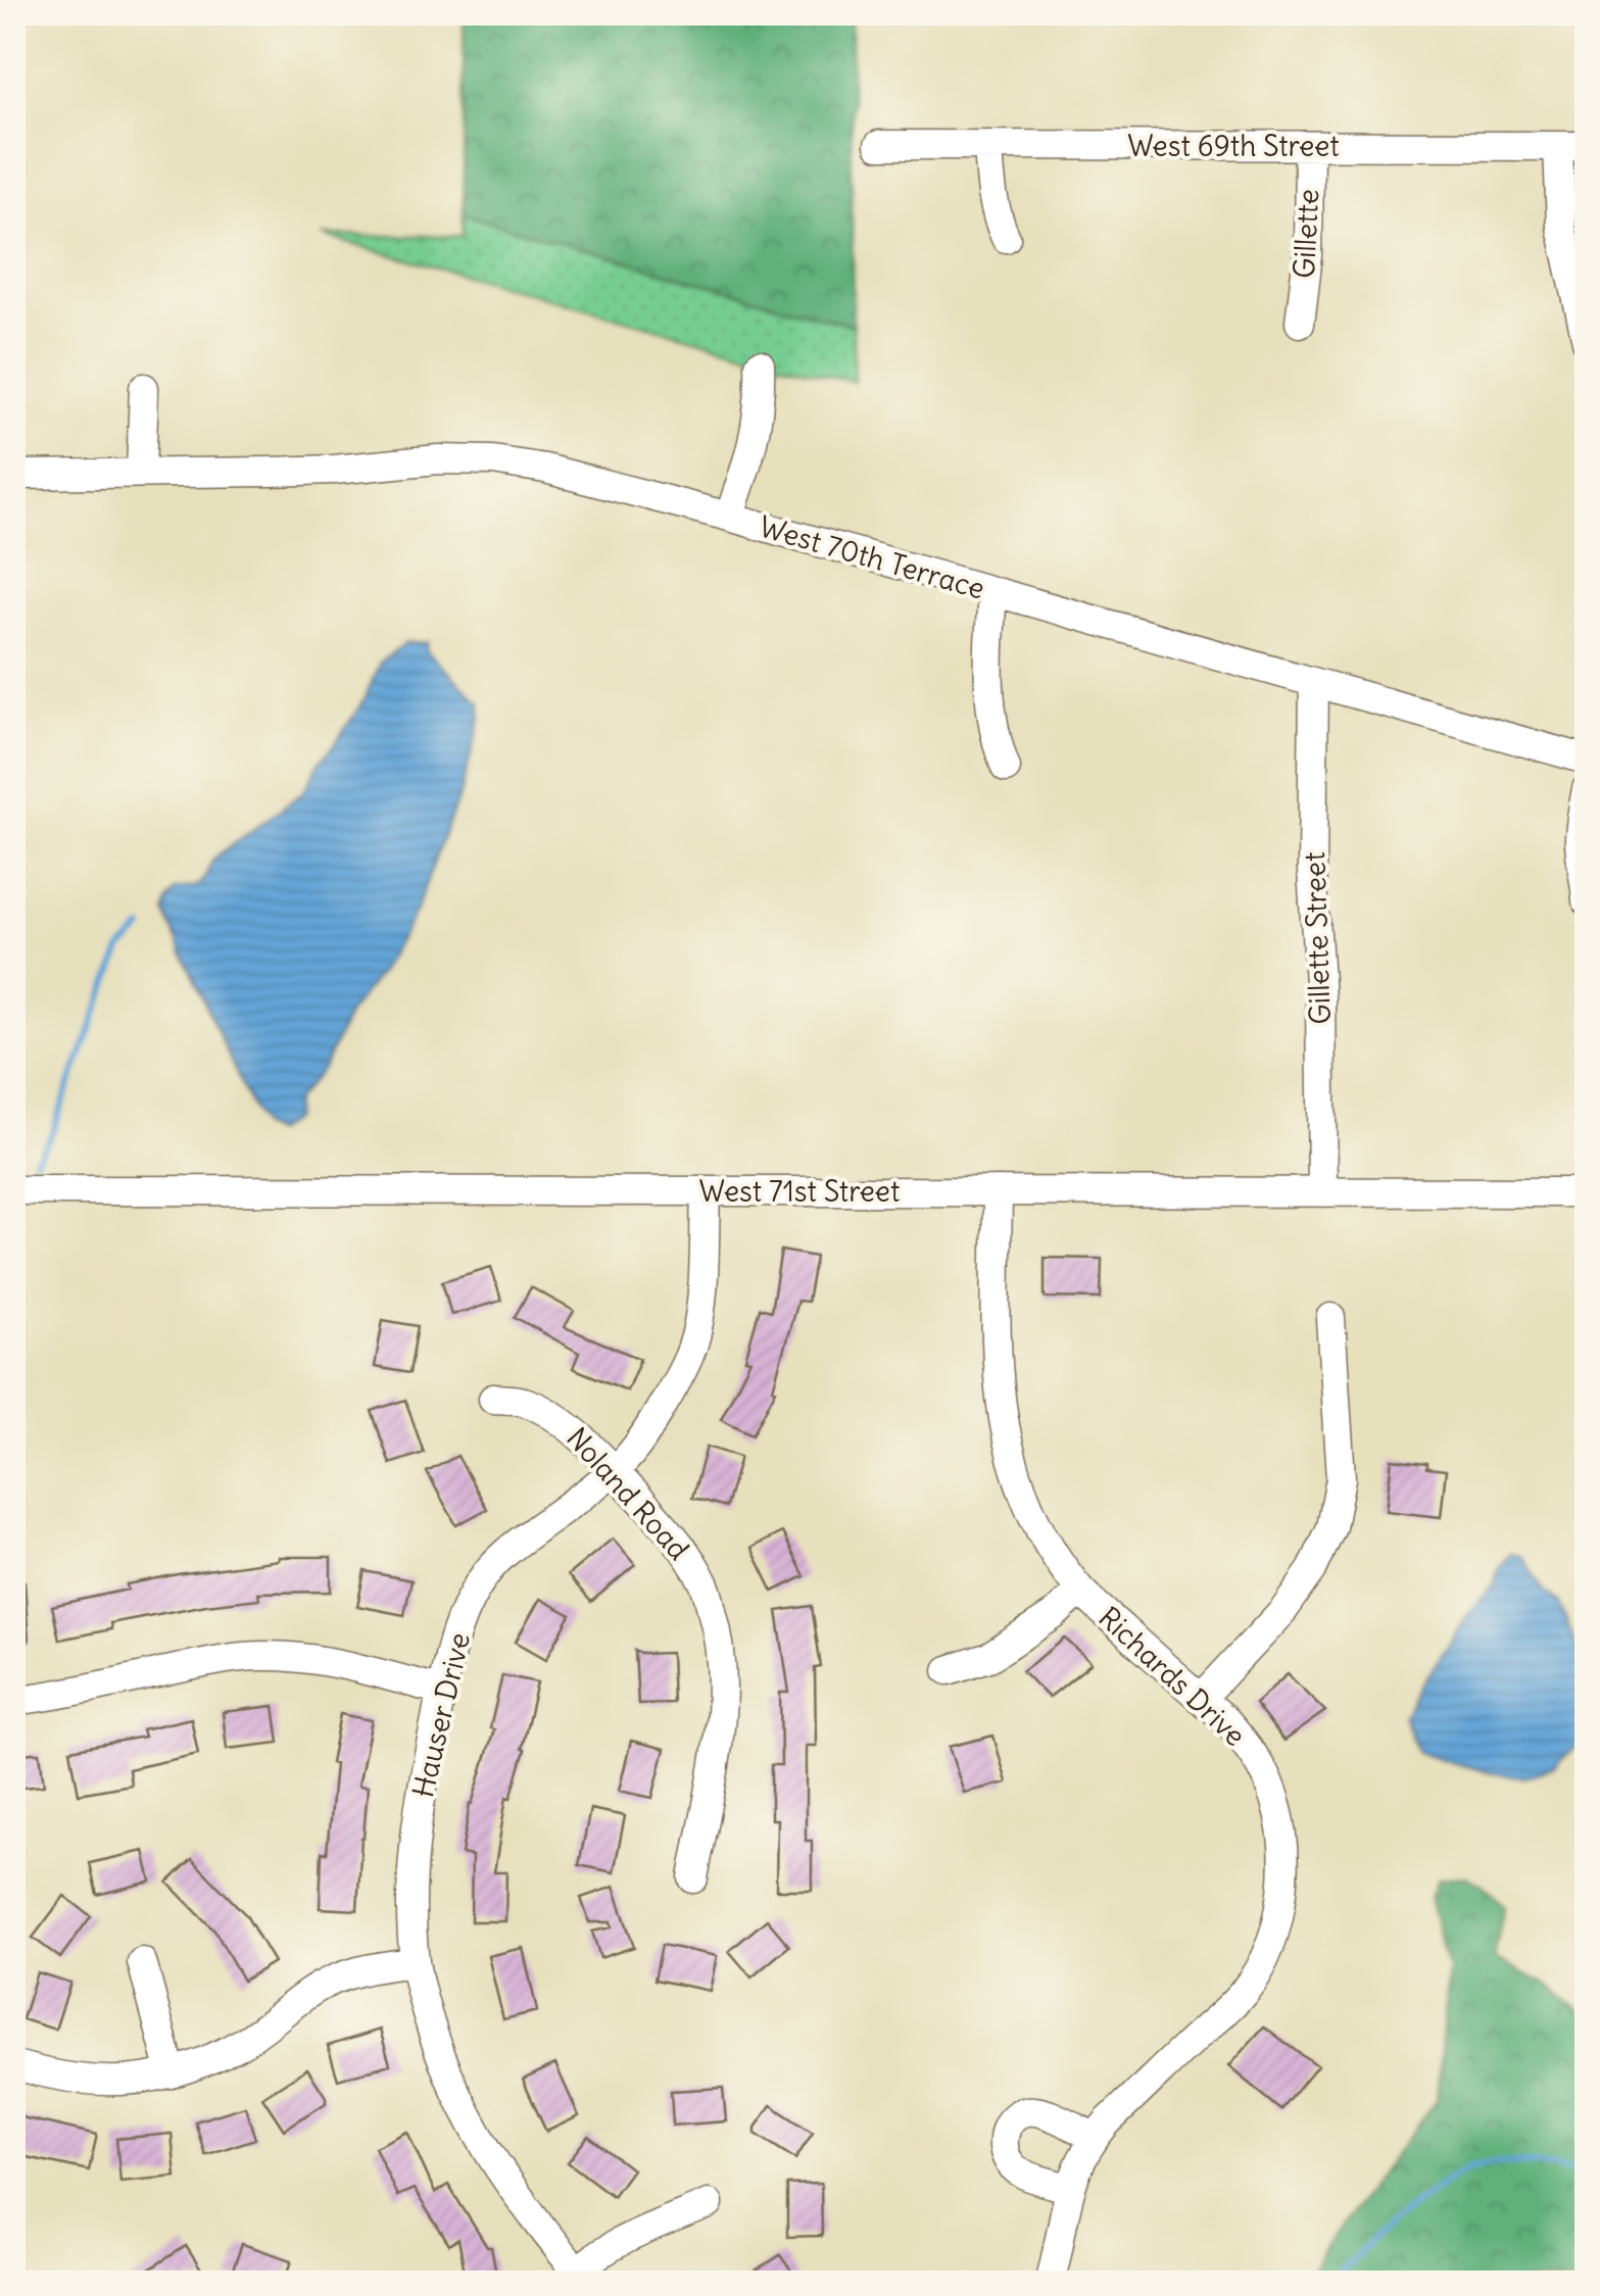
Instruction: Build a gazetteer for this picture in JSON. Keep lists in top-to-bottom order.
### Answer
{
  "streets": {
    "street": [
      "West 69th Street",
      "Gillette",
      "West 70th Terrace",
      "Gillette Street",
      "West 71st Street",
      "Noland Road",
      "Richards Drive",
      "Hauser Drive"
    ]
  },
  "crossings": [
    ["West 69th Street", "Gillette"],
    ["West 70th Terrace", "Gillette Street"],
    ["Gillette Street", "West 71st Street"],
    ["West 71st Street", "Richards Drive"],
    ["West 71st Street", "Hauser Drive"],
    ["Noland Road", "Hauser Drive"]
  ]
}
